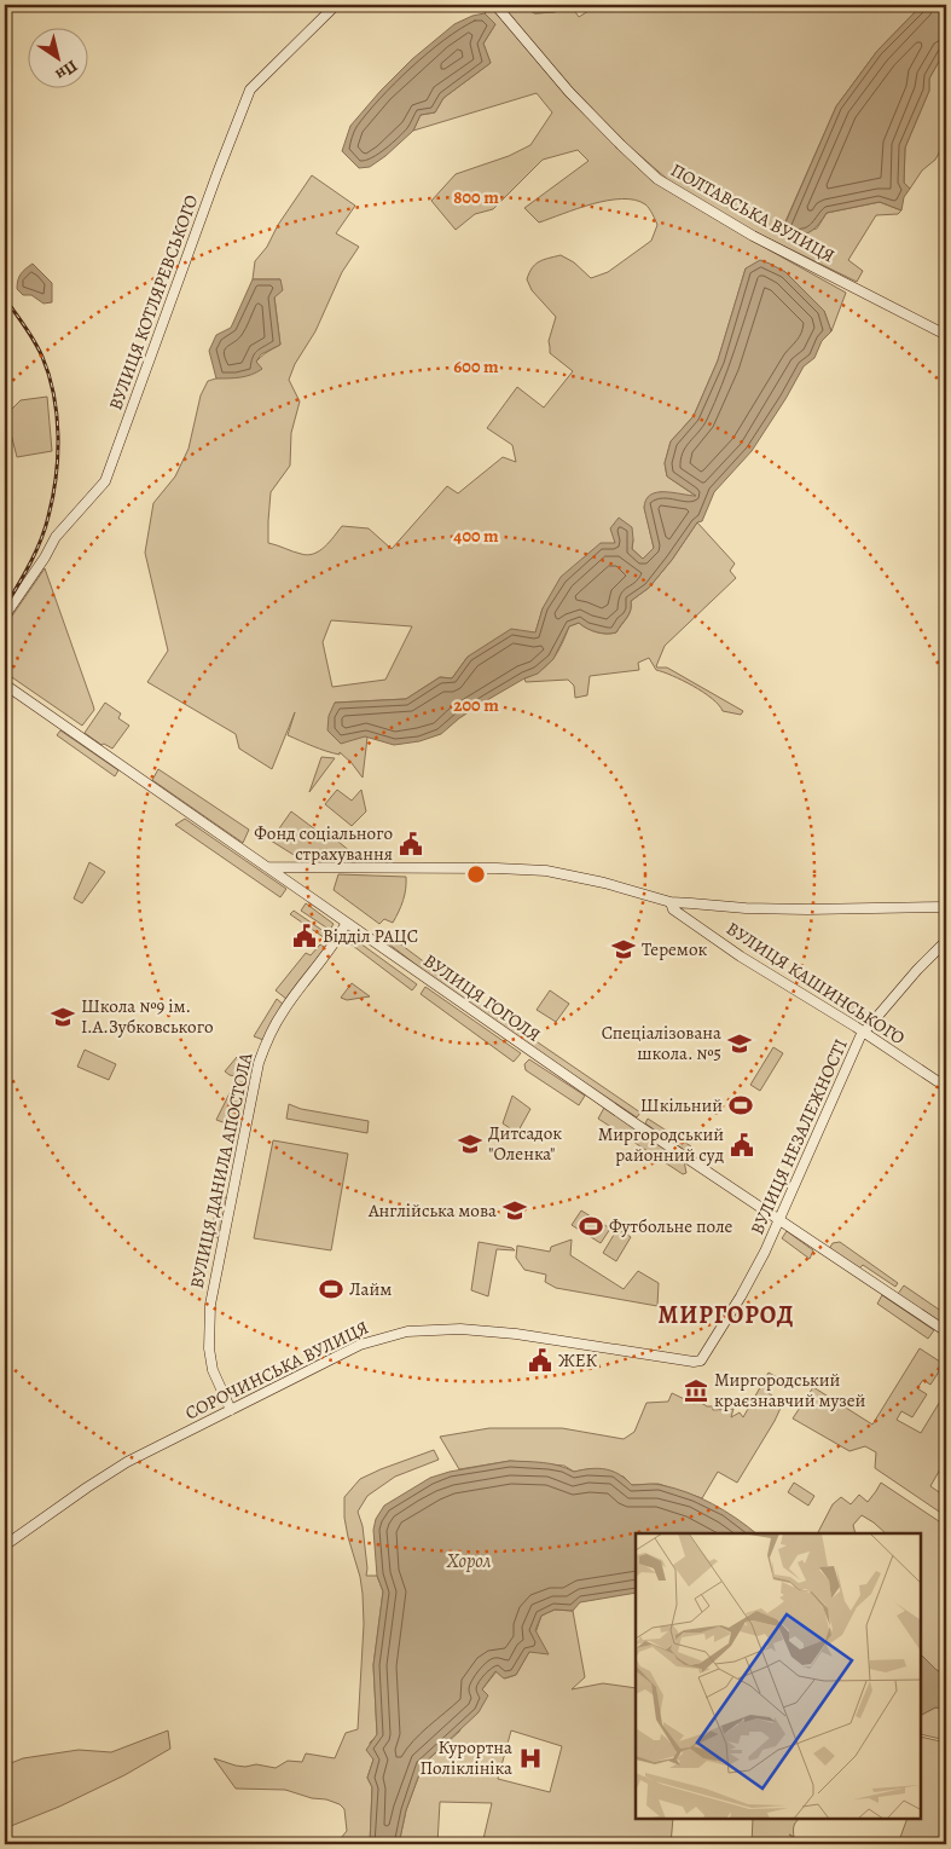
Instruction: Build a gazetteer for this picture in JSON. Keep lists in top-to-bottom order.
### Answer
{
  "streets": {
    "street": [
      "ПОЛТАВСЬКА ВУЛИЦЯ",
      "ВУЛИЦЯ КОТЛЯРЕВСЬКОГО",
      "ВУЛИЦЯ КАШИНСЬКОГО",
      "ВУЛИЦЯ ГОГОЛЯ",
      "ВУЛИЦЯ НЕЗАЛЕЖНОСТІ",
      "ВУЛИЦЯ ДАНИЛА АПОСТОЛА",
      "СОРОЧИНСЬКА ВУЛИЦЯ"
    ]
  },
  "crossings": [
    ["ВУЛИЦЯ КАШИНСЬКОГО", "ВУЛИЦЯ НЕЗАЛЕЖНОСТІ"],
    ["ВУЛИЦЯ ГОГОЛЯ", "ВУЛИЦЯ НЕЗАЛЕЖНОСТІ"],
    ["ВУЛИЦЯ ГОГОЛЯ", "ВУЛИЦЯ ДАНИЛА АПОСТОЛА"],
    ["ВУЛИЦЯ НЕЗАЛЕЖНОСТІ", "СОРОЧИНСЬКА ВУЛИЦЯ"],
    ["ВУЛИЦЯ ДАНИЛА АПОСТОЛА", "СОРОЧИНСЬКА ВУЛИЦЯ"]
  ],
  "districts": ["МИРГОРОД"],
  "water": ["Хорол"],
  "places": {
    "public building": [
      "Фонд соціального страхування",
      "Відділ РАЦС",
      "Миргородський районний суд",
      "ЖЕК"
    ],
    "school or university": [
      "Теремок",
      "Школа №9 ім. І.А.Зубковського",
      "Спеціалізована школа. №5",
      "Дитсадок \"Оленка\"",
      "Англійська мова"
    ],
    "sports": ["Шкільний", "Футбольне поле", "Лайм"],
    "museum": ["Миргородський краєзнавчий музей"],
    "hospital": ["Курортна Поліклініка"]
  },
  "north": "bottom right",
  "rings": [
    "800 m",
    "600 m",
    "400 m",
    "200 m"
  ]
}
